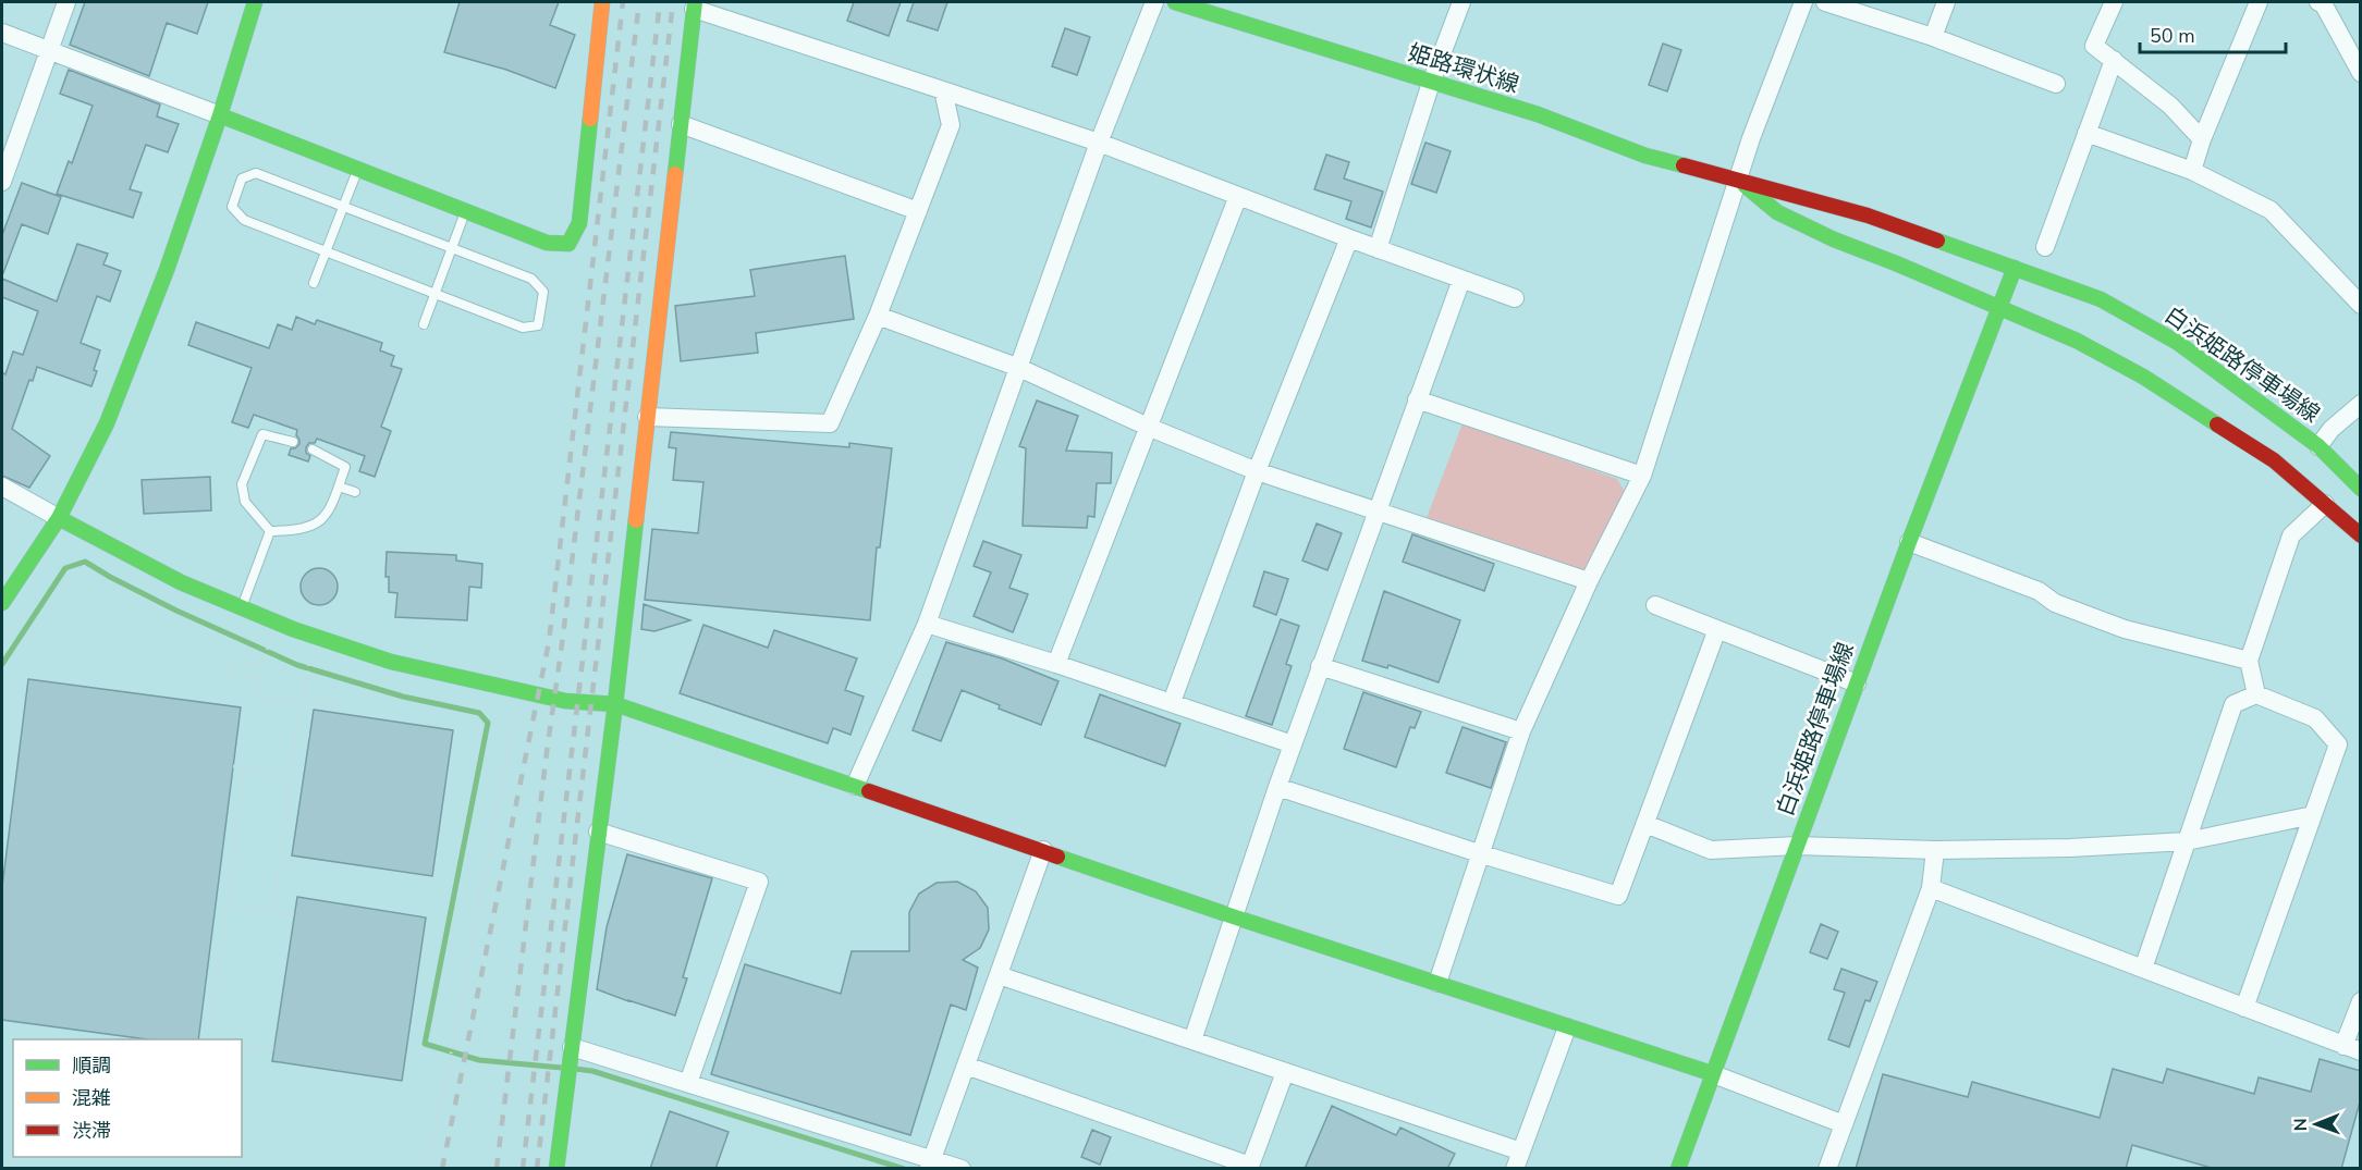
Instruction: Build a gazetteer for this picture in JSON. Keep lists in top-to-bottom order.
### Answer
{
  "streets": {
    "street": ["姫路環状線", "白浜姫路停車場線"]
  },
  "crossings": [
    ["姫路環状線", "白浜姫路停車場線"]
  ],
  "legend": ["順調", "混雑", "渋滞"],
  "scale_bar": "50 m",
  "north": "left"
}
